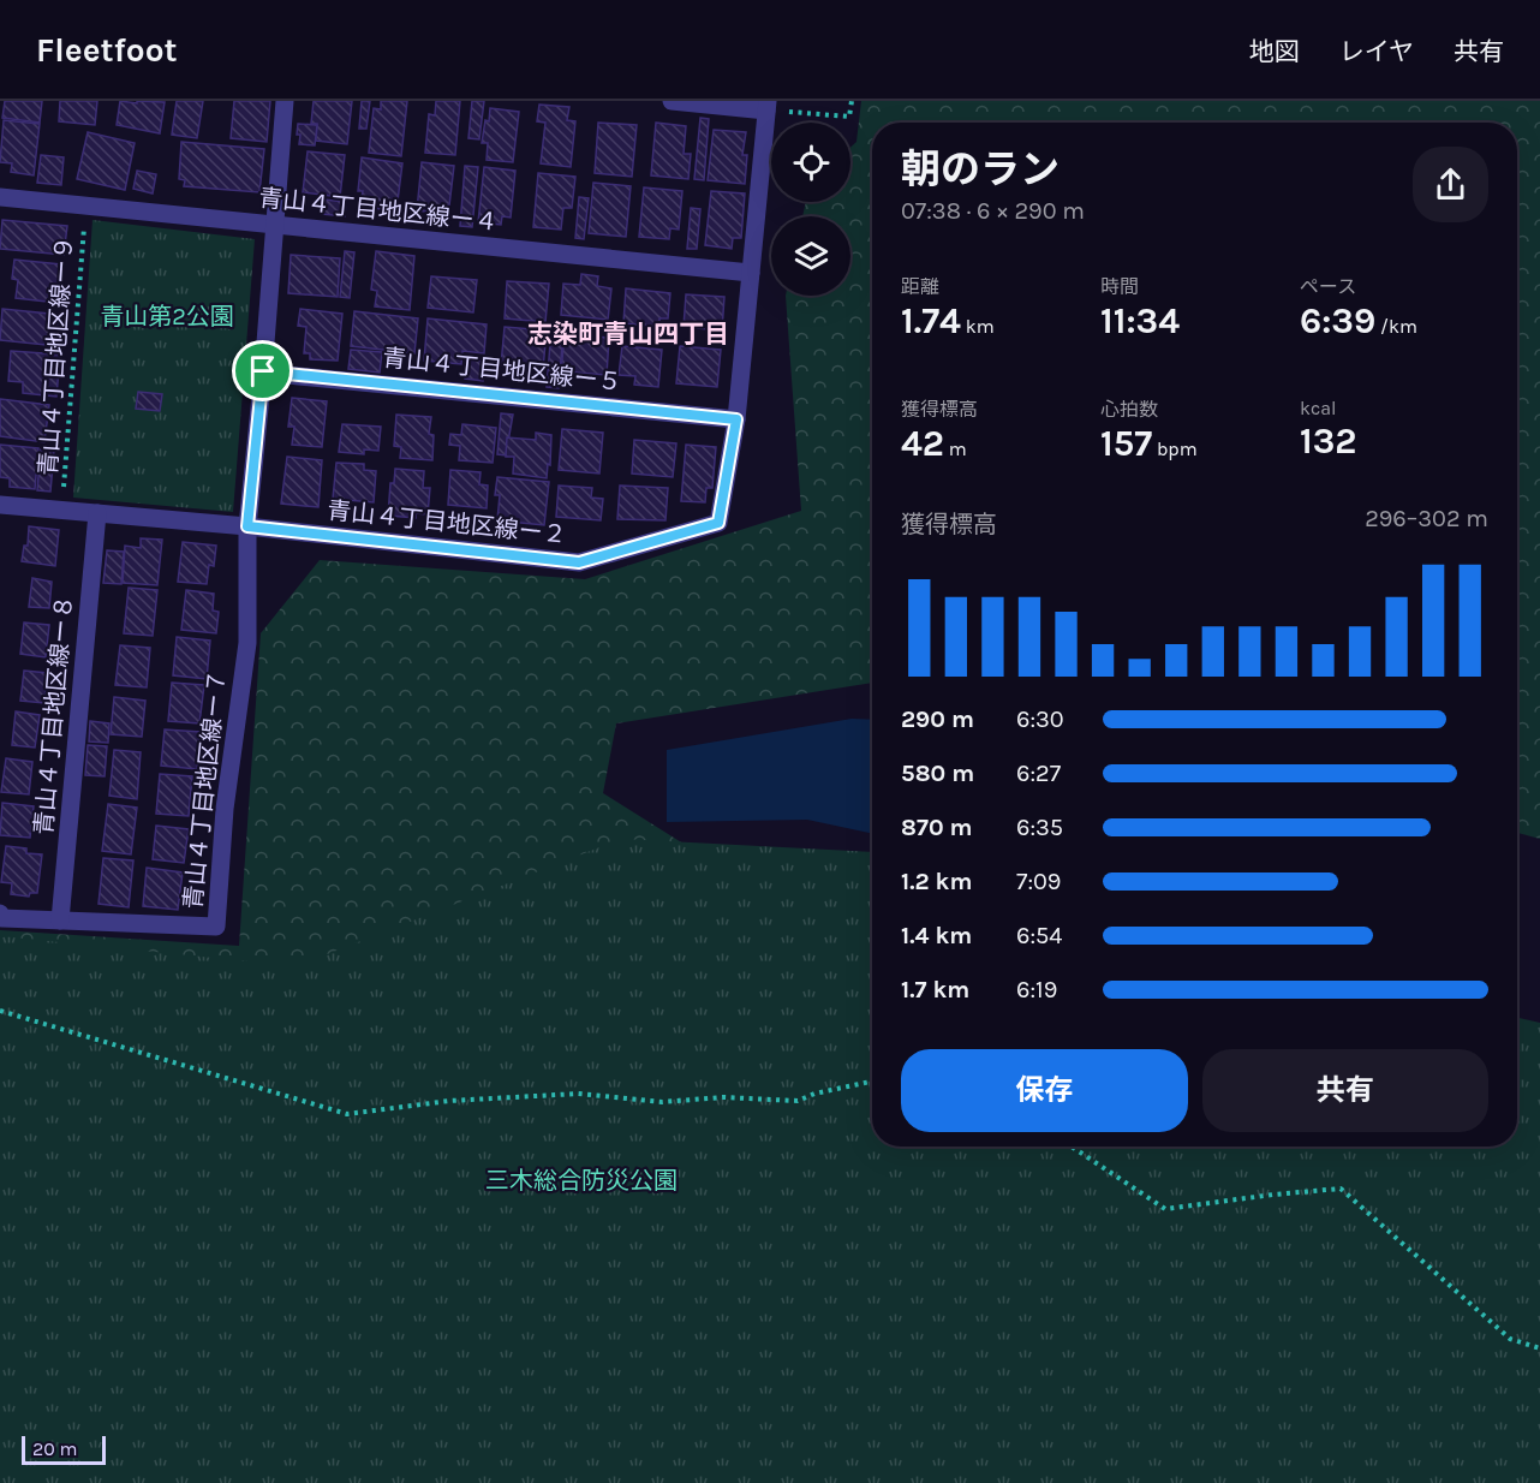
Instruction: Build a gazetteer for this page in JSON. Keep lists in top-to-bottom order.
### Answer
{
  "streets": {
    "street": [
      "青山４丁目地区線ー４",
      "青山４丁目地区線ー５",
      "青山４丁目地区線ー２",
      "青山４丁目地区線ー８",
      "青山４丁目地区線ー７"
    ],
    "path": ["青山４丁目地区線ー９"]
  },
  "crossings": [
    ["青山４丁目地区線ー４", "青山４丁目地区線ー９"],
    ["青山４丁目地区線ー４", "青山４丁目地区線ー２"],
    ["青山４丁目地区線ー９", "青山４丁目地区線ー２"],
    ["青山４丁目地区線ー５", "青山４丁目地区線ー２"],
    ["青山４丁目地区線ー２", "青山４丁目地区線ー８"],
    ["青山４丁目地区線ー２", "青山４丁目地区線ー７"],
    ["青山４丁目地区線ー８", "青山４丁目地区線ー７"]
  ],
  "districts": ["志染町青山四丁目"],
  "parks": ["青山第2公園", "三木総合防災公園"],
  "scale_bar": "20 m",
  "page": {
    "header": "Fleetfoot",
    "nav": ["地図", "レイヤ", "共有"],
    "heading": ["朝のラン", "07:38 · 6 × 290 m"],
    "stats": [
      ["距離", "1.74 km"],
      ["時間", "11:34"],
      ["ペース", "6:39 /km"],
      ["獲得標高", "42 m"],
      ["心拍数", "157 bpm"],
      ["kcal", "132"]
    ],
    "chart": ["獲得標高", "296–302 m"],
    "list": [
      {
        "name": "290 m",
        "note": "6:30"
      },
      {
        "name": "580 m",
        "note": "6:27"
      },
      {
        "name": "870 m",
        "note": "6:35"
      },
      {
        "name": "1.2 km",
        "note": "7:09"
      },
      {
        "name": "1.4 km",
        "note": "6:54"
      },
      {
        "name": "1.7 km",
        "note": "6:19"
      }
    ],
    "buttons": ["保存", "共有"],
    "scale": "20 m"
  }
}
